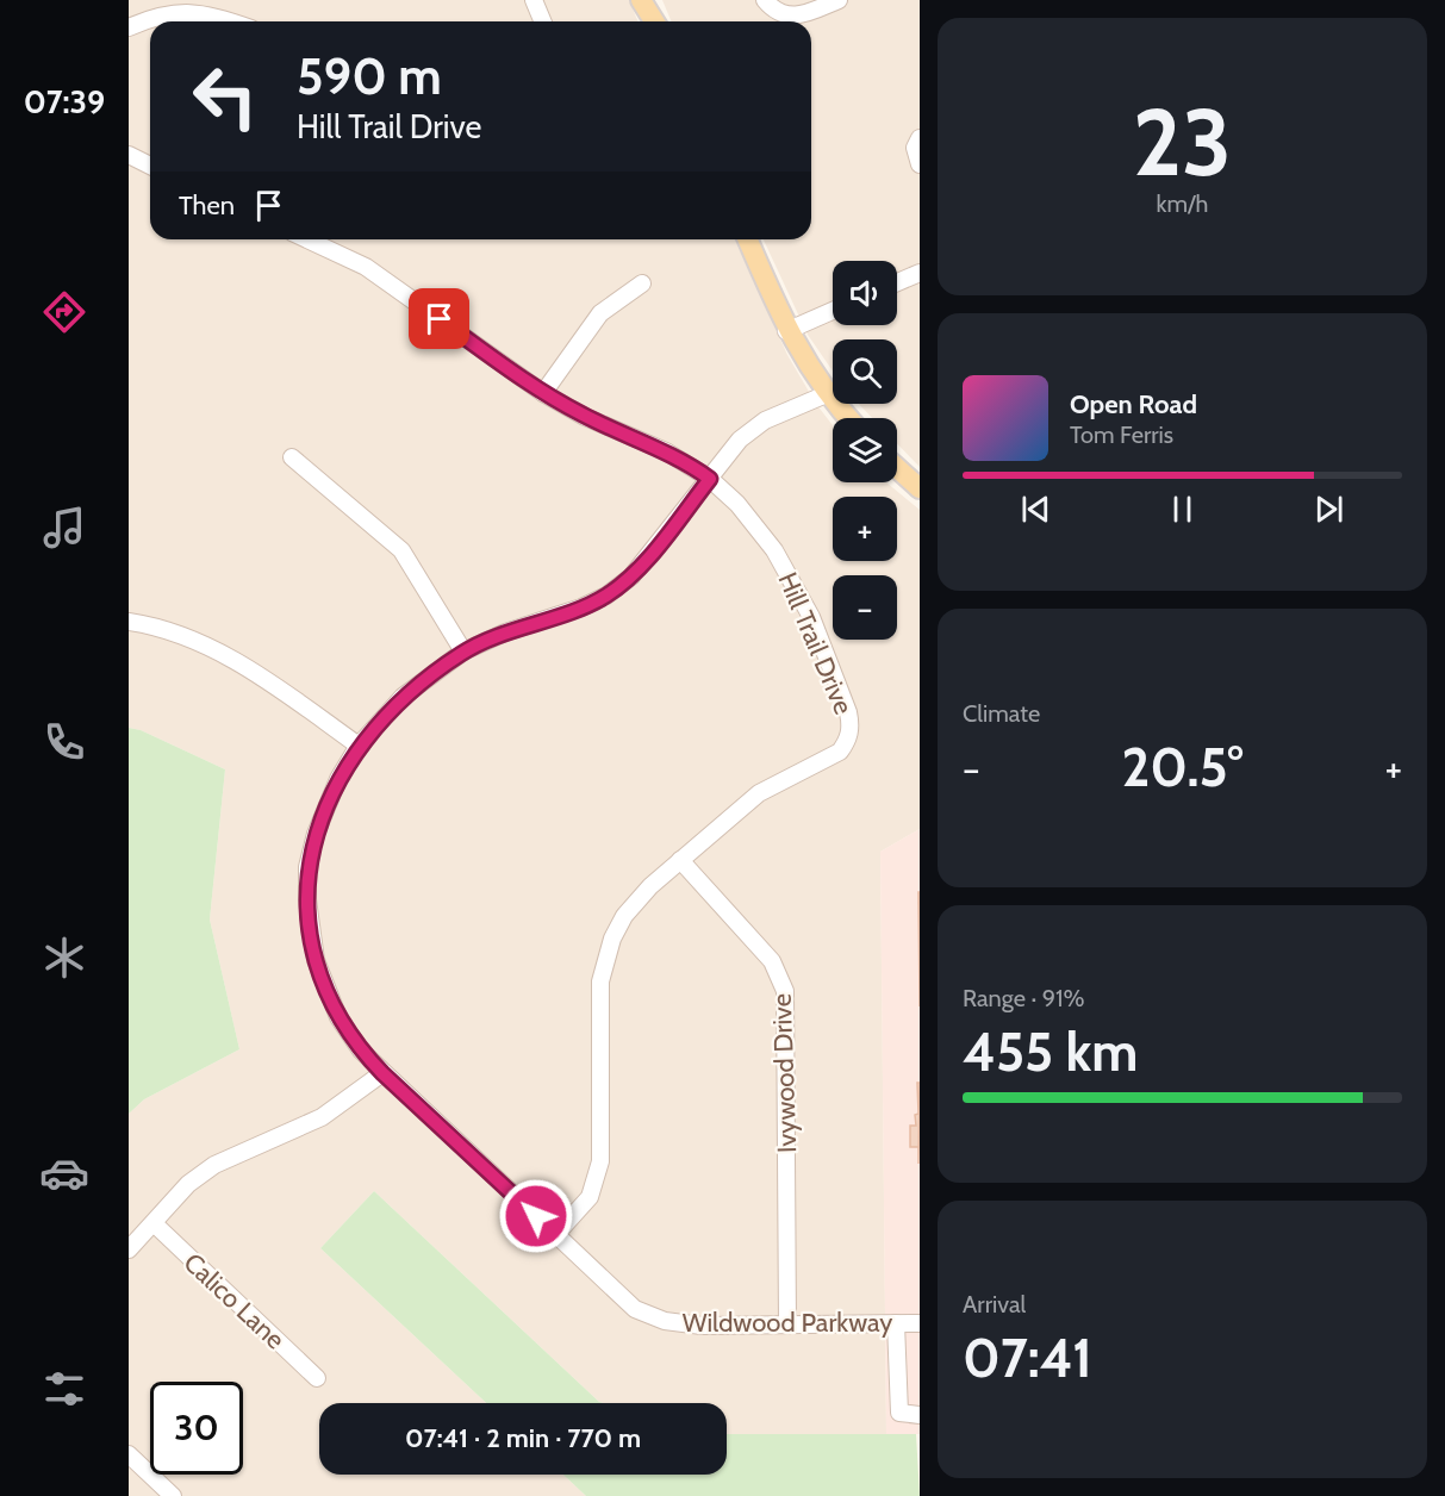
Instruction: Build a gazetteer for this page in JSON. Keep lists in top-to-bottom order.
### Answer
{
  "streets": {
    "street": [
      "Hill Trail Drive",
      "Ivywood Drive",
      "Calico Lane",
      "Wildwood Parkway"
    ]
  },
  "crossings": [
    ["Hill Trail Drive", "Ivywood Drive"],
    ["Hill Trail Drive", "Wildwood Parkway"],
    ["Ivywood Drive", "Wildwood Parkway"]
  ],
  "page": {
    "tabs": "07:39",
    "tile": [
      ["23", "km/h"],
      "Climate",
      ["Range · 91%", "455 km"],
      ["Arrival", "07:41"]
    ],
    "turn": ["590 m", "Hill Trail Drive"],
    "then": "Then",
    "map_buttons": ["+", "−"],
    "song": ["Open Road", "Tom Ferris"],
    "heat": ["−", "20.5°", "+"],
    "limit": "30",
    "trip": "07:41 · 2 min · 770 m"
  }
}
